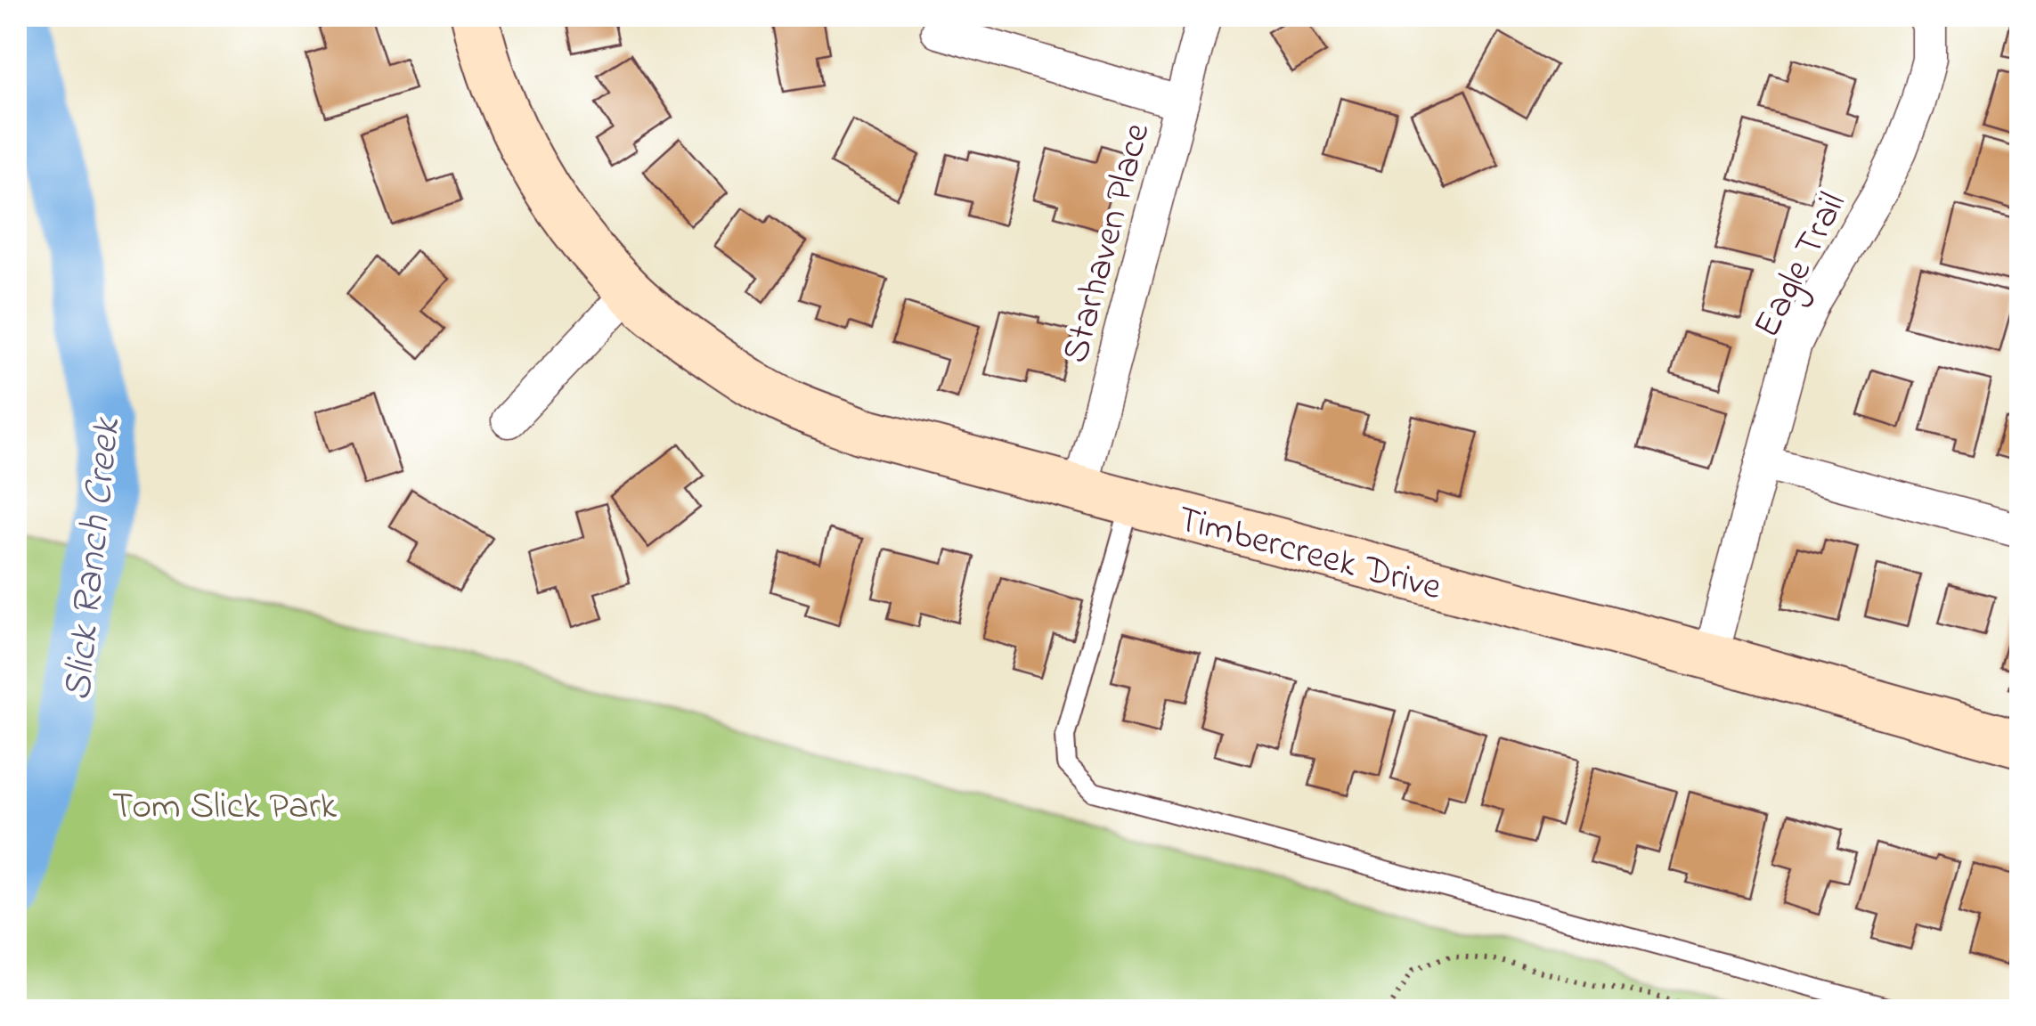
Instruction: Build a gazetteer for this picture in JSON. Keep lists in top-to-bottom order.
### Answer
{
  "streets": {
    "street": ["Starhaven Place", "Eagle Trail", "Timbercreek Drive"]
  },
  "crossings": [
    ["Starhaven Place", "Timbercreek Drive"],
    ["Eagle Trail", "Timbercreek Drive"]
  ],
  "water": ["Slick Ranch Creek"],
  "parks": ["Tom Slick Park"]
}
